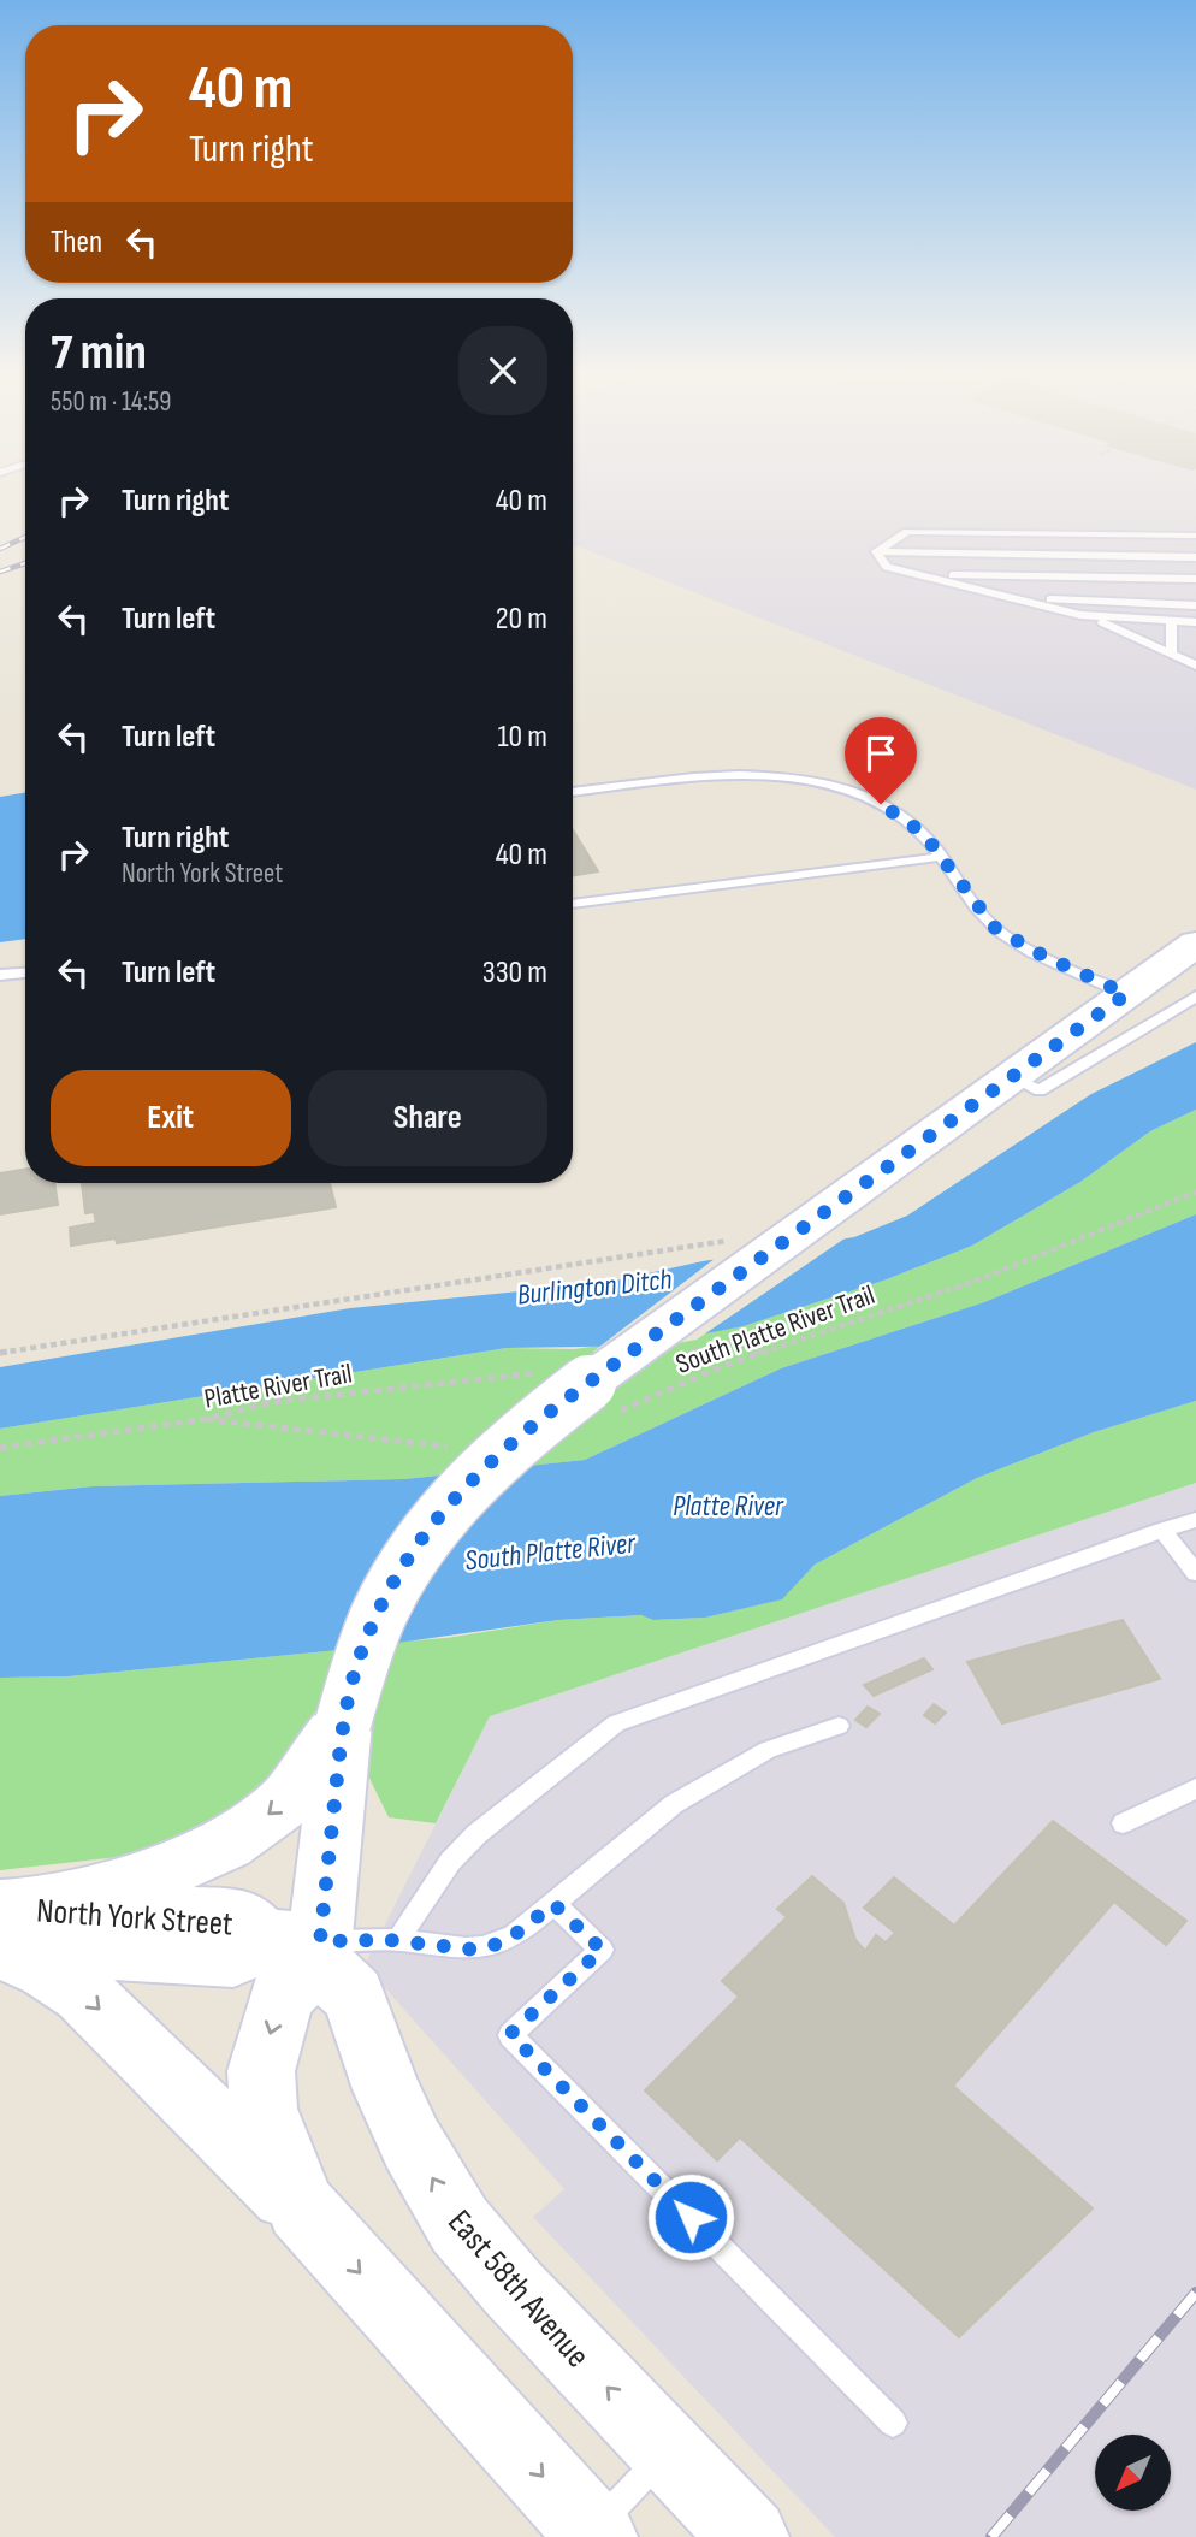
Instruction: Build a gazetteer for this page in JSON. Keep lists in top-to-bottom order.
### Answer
{
  "streets": {
    "main road": ["North York Street", "East 58th Avenue"],
    "path": ["South Platte River Trail", "Platte River Trail"]
  },
  "crossings": [
    ["South Platte River Trail", "Platte River Trail"],
    ["North York Street", "East 58th Avenue"]
  ],
  "water": ["Burlington Ditch", "Platte River", "South Platte River"],
  "north": "bottom left",
  "page": {
    "turn": ["40 m", "Turn right"],
    "then": "Then",
    "heading": ["7 min", "550 m · 14:59"],
    "list": [
      {
        "name": "Turn right",
        "value": "40 m"
      },
      {
        "name": "Turn left",
        "value": "20 m"
      },
      {
        "name": "Turn left",
        "value": "10 m"
      },
      {
        "name": "Turn right",
        "note": "North York Street",
        "value": "40 m"
      },
      {
        "name": "Turn left",
        "value": "330 m"
      }
    ],
    "buttons": ["Exit", "Share"]
  }
}
